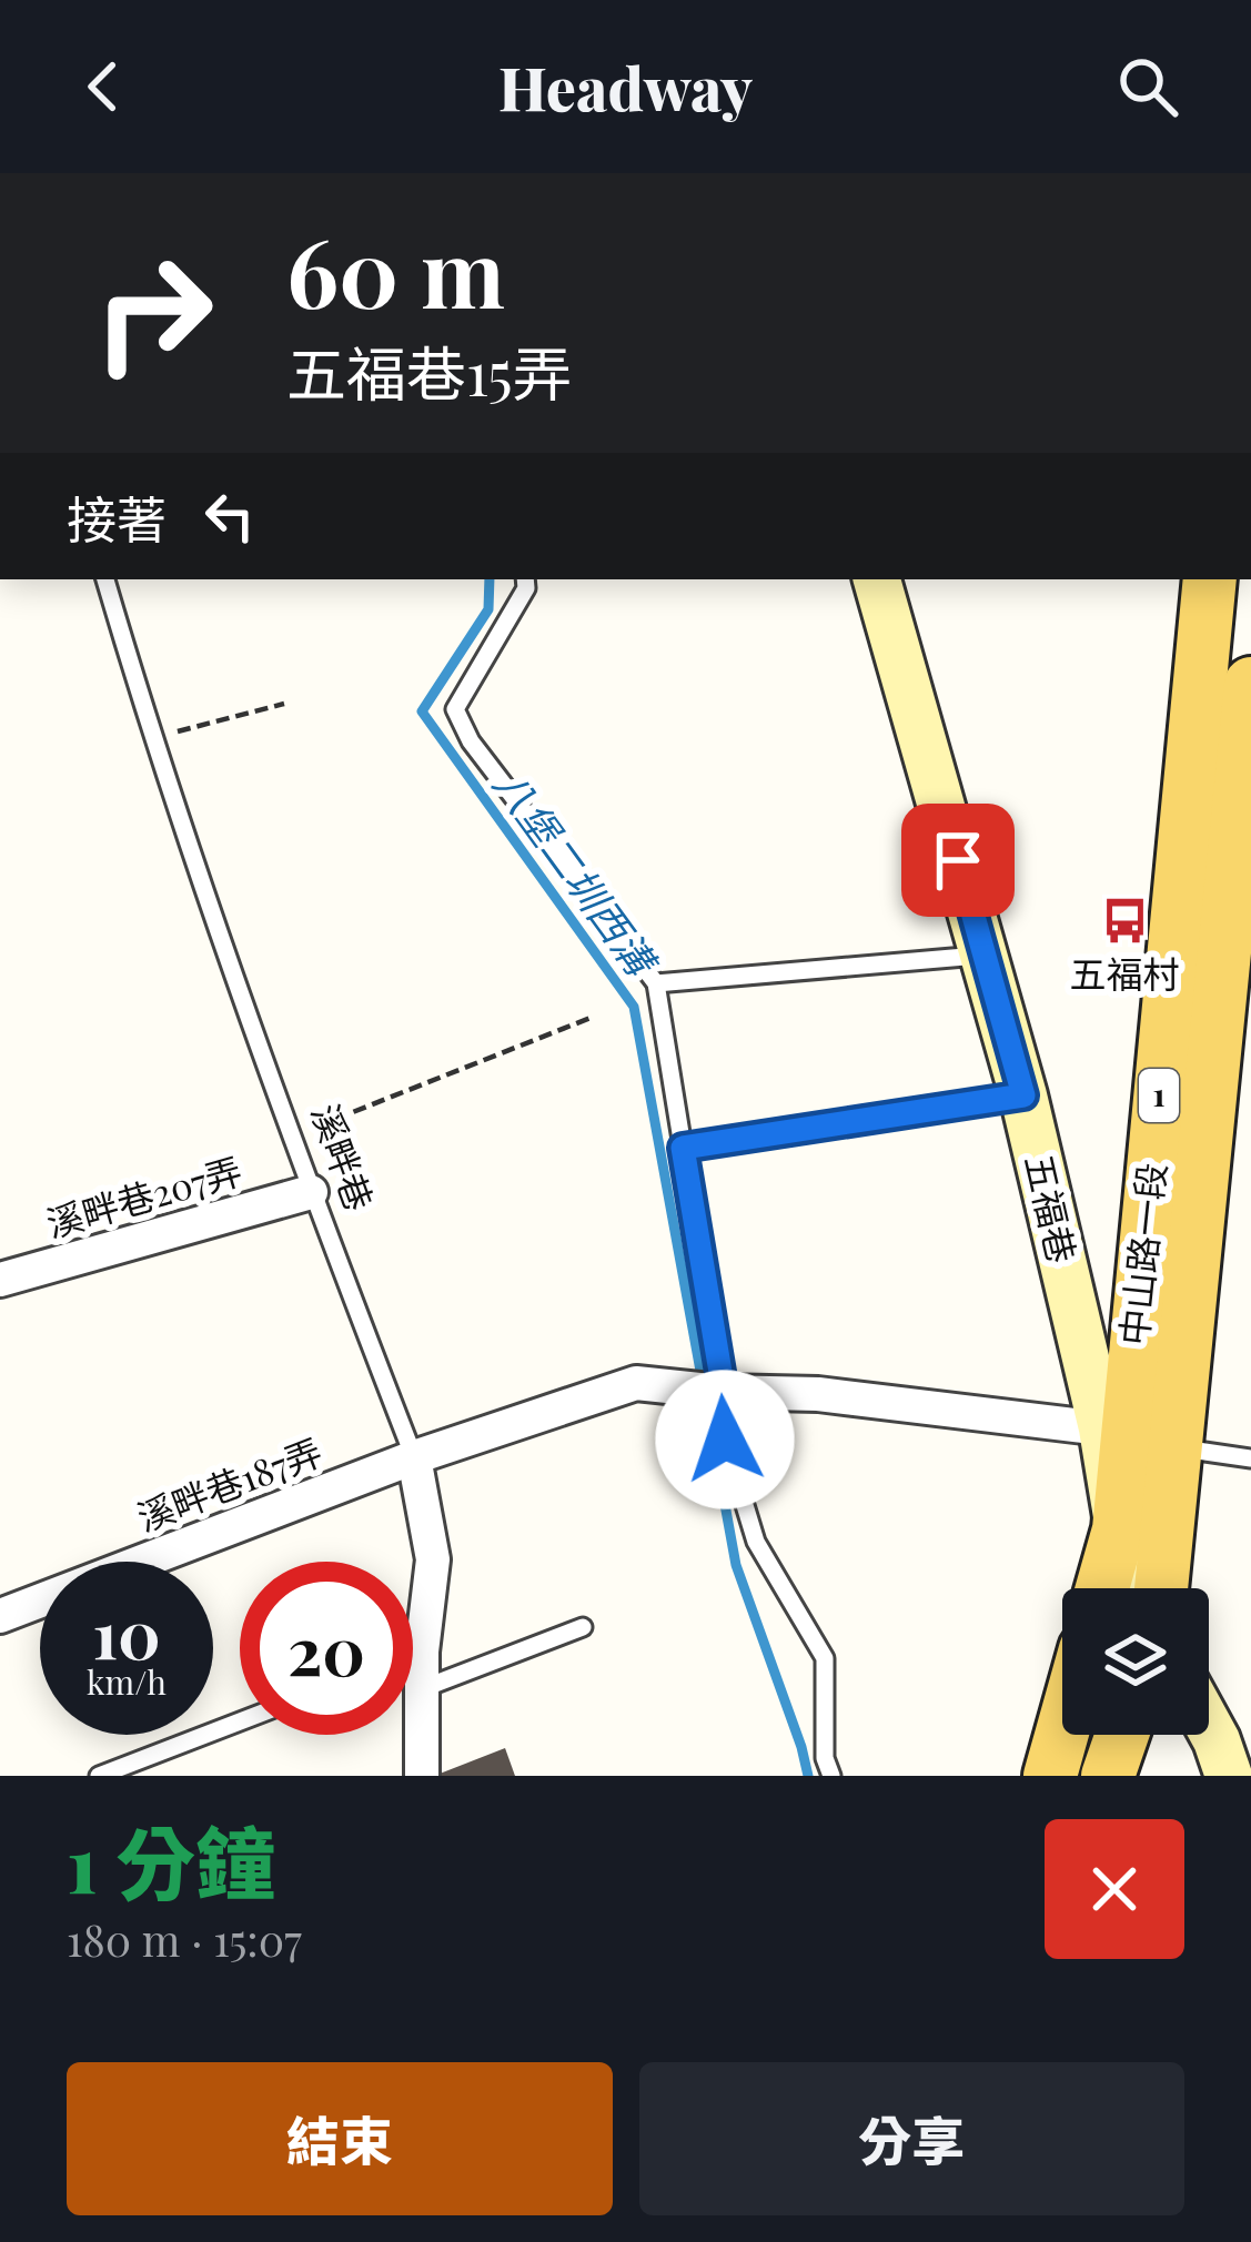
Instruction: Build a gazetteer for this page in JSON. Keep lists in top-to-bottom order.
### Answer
{
  "streets": {
    "main road": ["1", "中山路一段"],
    "street": [
      "溪畔巷",
      "溪畔巷207弄",
      "五福巷",
      "溪畔巷187弄"
    ]
  },
  "crossings": [
    ["溪畔巷", "溪畔巷207弄"],
    ["溪畔巷", "溪畔巷187弄"],
    ["五福巷", "中山路一段"],
    ["五福巷", "溪畔巷187弄"]
  ],
  "water": ["八堡二圳西溝"],
  "places": {
    "bus stop": ["五福村"]
  },
  "page": {
    "header": "Headway",
    "turn": ["60 m", "五福巷15弄"],
    "then": "接著",
    "speed": "10 km/h",
    "limit": "20",
    "heading": ["1 分鐘", "180 m · 15:07"],
    "buttons": ["結束", "分享"]
  }
}
